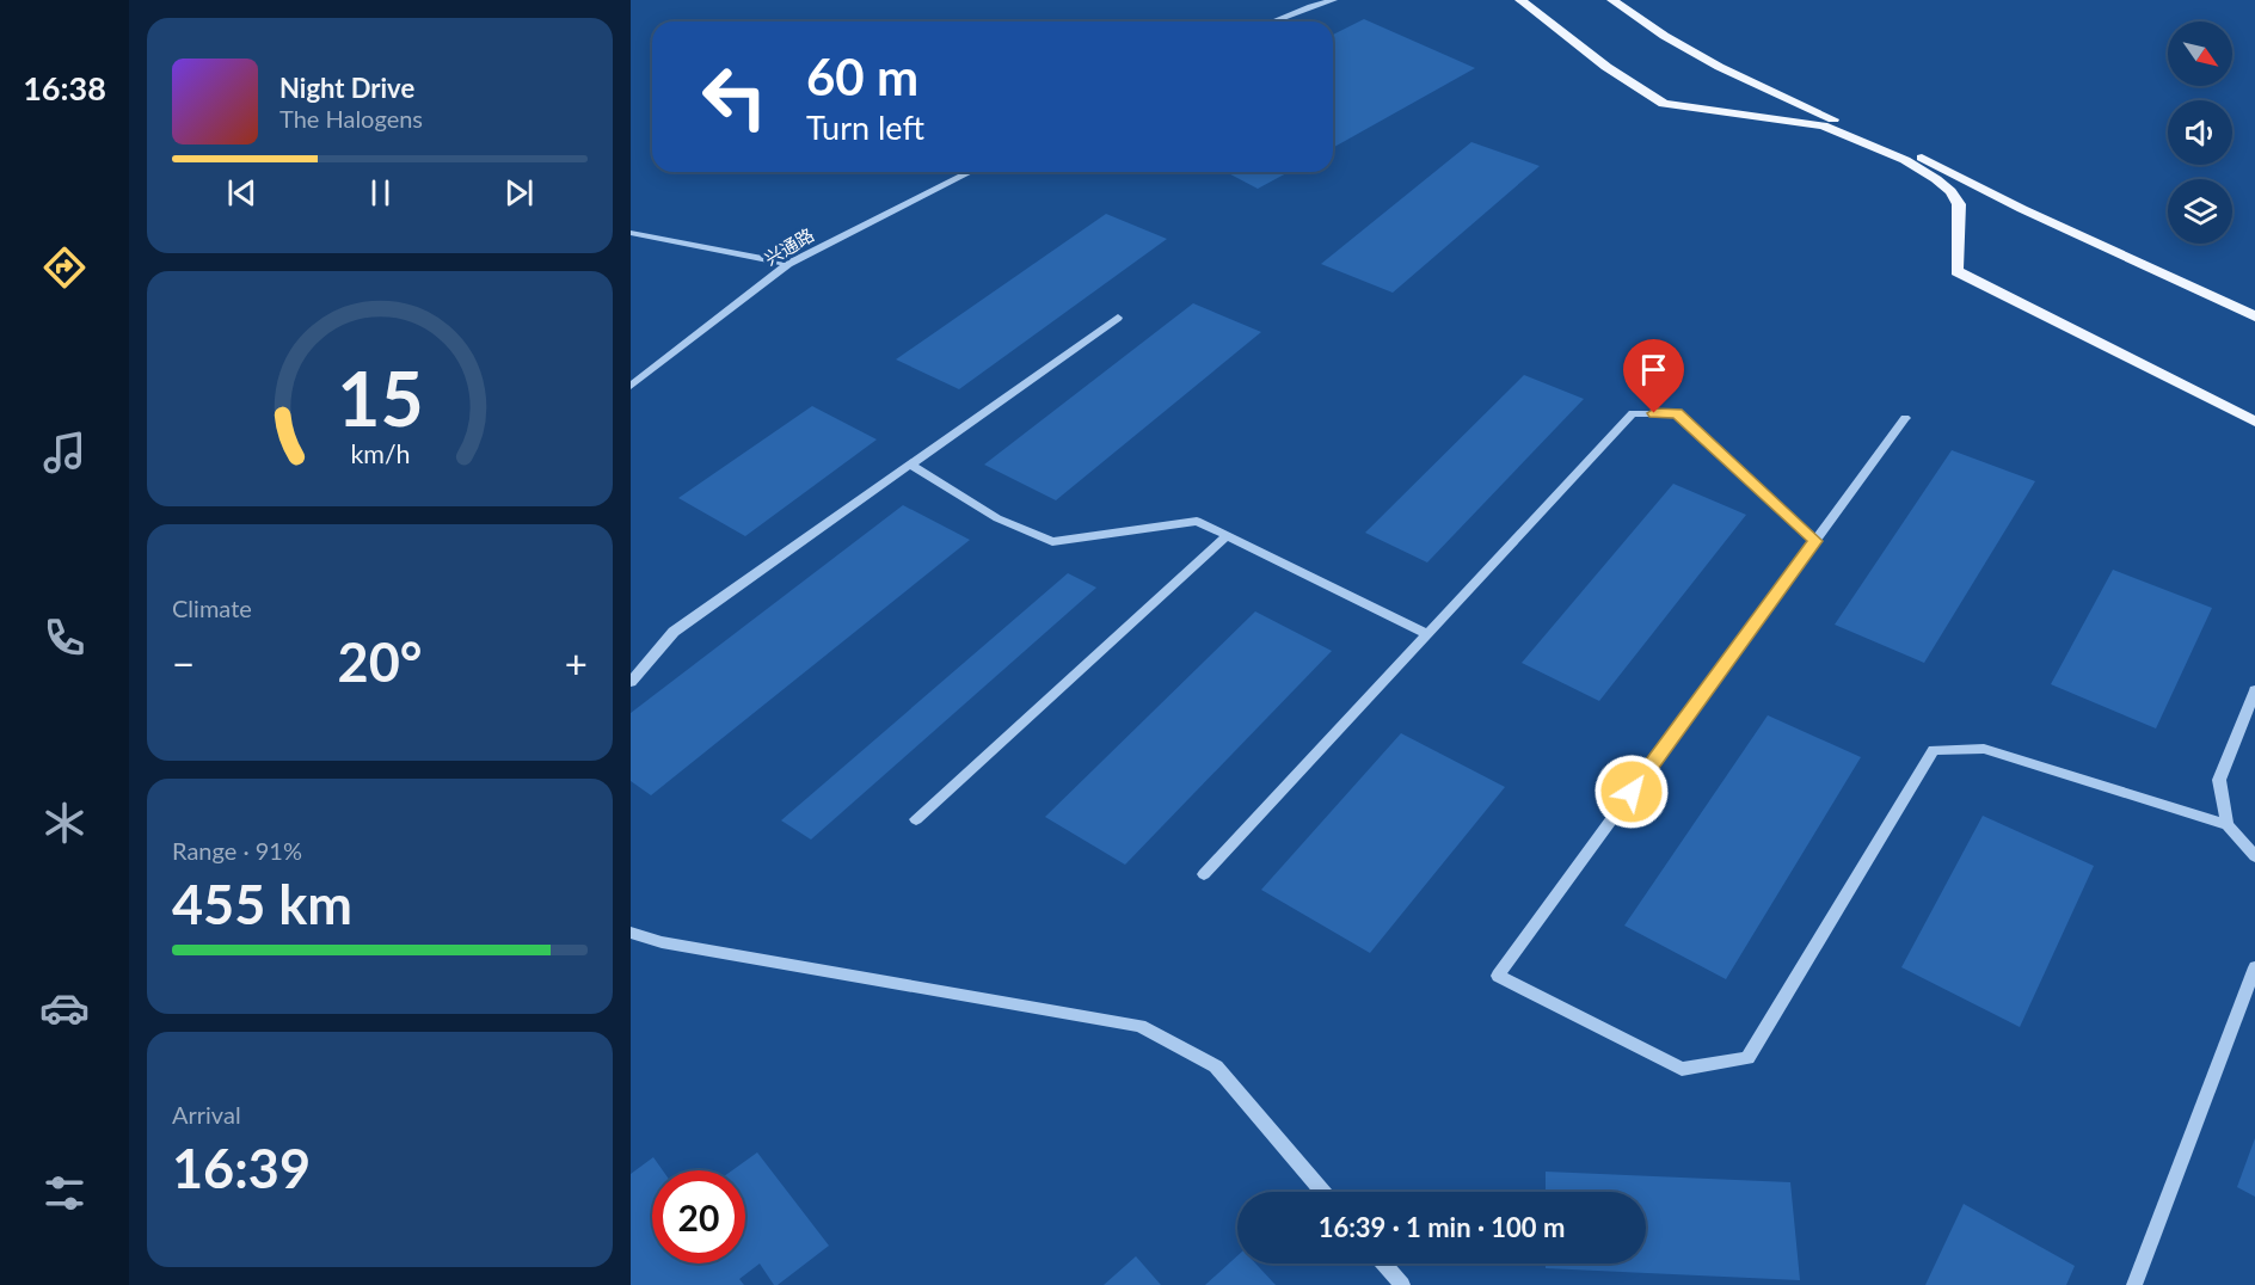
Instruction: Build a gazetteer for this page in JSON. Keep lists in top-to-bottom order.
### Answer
{
  "streets": {
    "street": ["兴通路"]
  },
  "north": "bottom right",
  "page": {
    "tabs": "16:38",
    "turn": ["60 m", "Turn left"],
    "song": ["Night Drive", "The Halogens"],
    "tile": [
      "Climate",
      ["Range · 91%", "455 km"],
      ["Arrival", "16:39"]
    ],
    "heat": ["−", "20°", "+"],
    "limit": "20",
    "trip": "16:39 · 1 min · 100 m",
    "gauge": ["15", "km/h"]
  }
}
